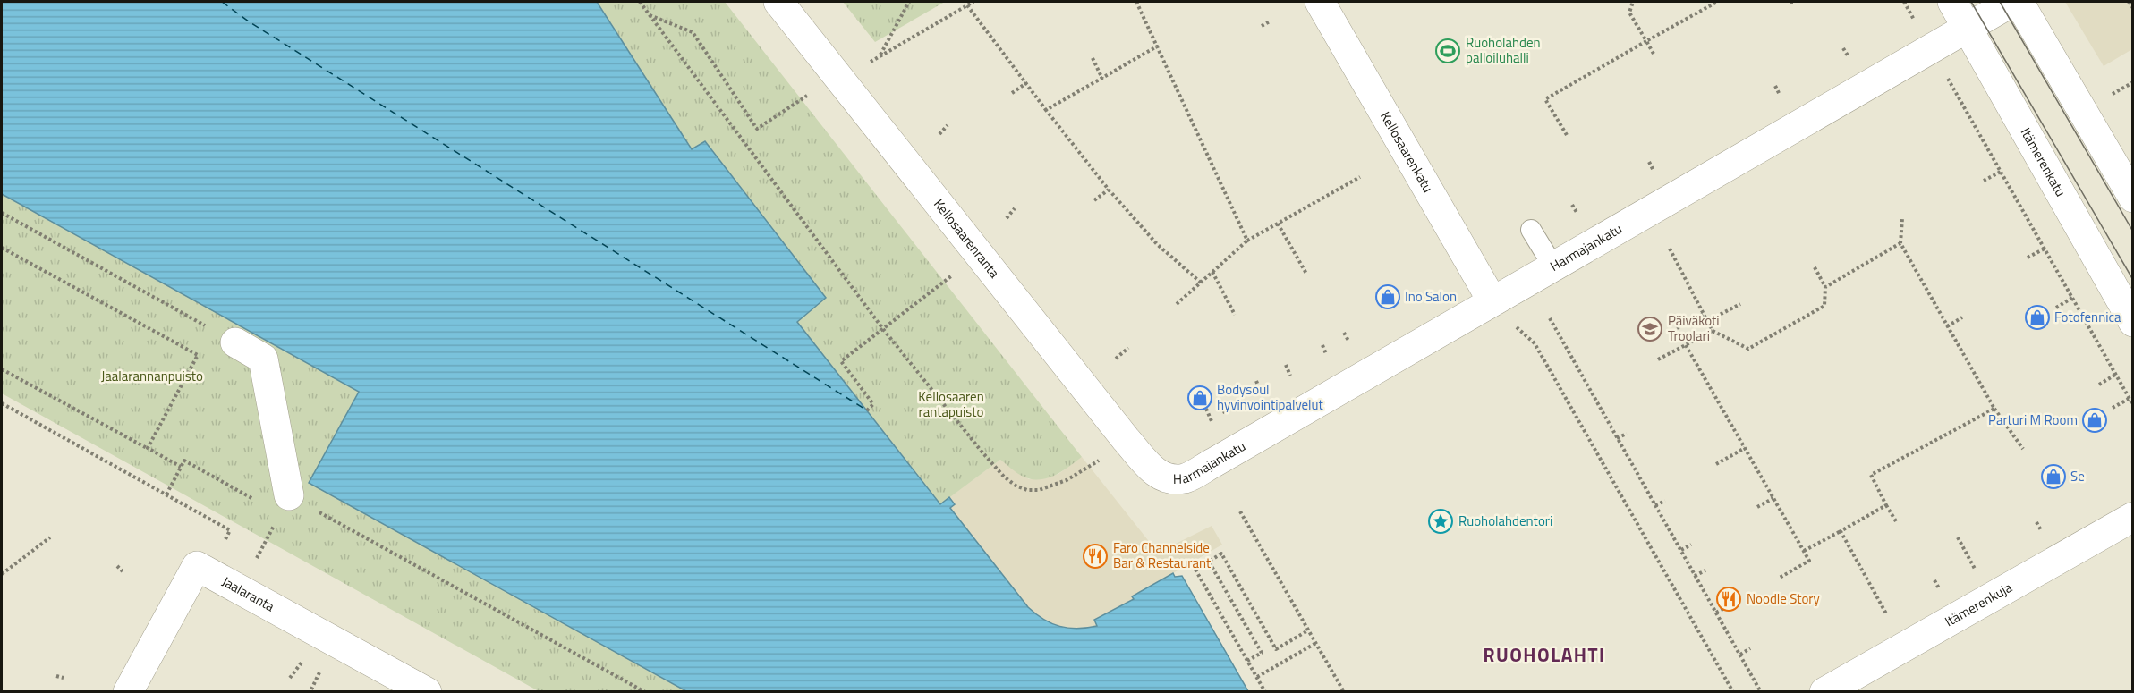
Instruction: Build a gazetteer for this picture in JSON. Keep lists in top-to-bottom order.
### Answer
{
  "streets": {
    "street": [
      "Kellosaarenkatu",
      "Itämerenkatu",
      "Kellosaarenranta",
      "Harmajankatu",
      "Jaalaranta",
      "Itämerenkuja"
    ]
  },
  "crossings": [
    ["Kellosaarenkatu", "Harmajankatu"],
    ["Itämerenkatu", "Harmajankatu"],
    ["Kellosaarenranta", "Harmajankatu"]
  ],
  "districts": ["RUOHOLAHTI"],
  "parks": ["Jaalarannanpuisto", "Kellosaaren rantapuisto"],
  "places": {
    "sports": ["Ruoholahden palloiluhalli"],
    "shop": [
      "Ino Salon",
      "Fotofennica",
      "Bodysoul hyvinvointipalvelut",
      "Parturi M Room",
      "Se"
    ],
    "school or university": ["Päiväkoti Troolari"],
    "place": ["Ruoholahdentori"],
    "restaurant": ["Faro Channelside Bar & Restaurant", "Noodle Story"]
  }
}
